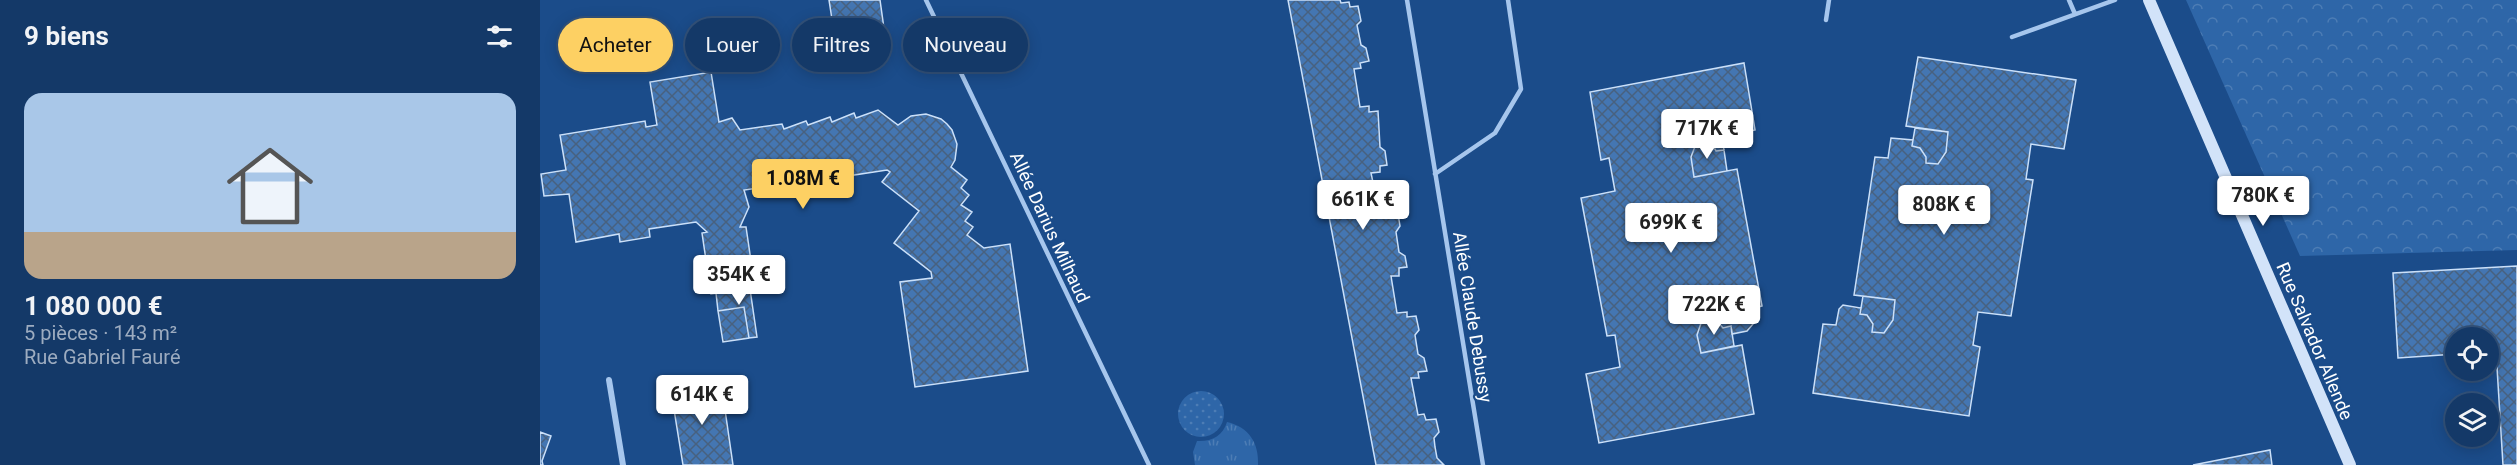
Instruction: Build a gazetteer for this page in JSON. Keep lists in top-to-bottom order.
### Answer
{
  "streets": {
    "street": ["Rue Salvador Allende"],
    "lane": ["Allée Darius Milhaud", "Allée Claude Debussy"]
  },
  "page": {
    "heading": "9 biens",
    "chip": [
      "Acheter",
      "Louer",
      "Filtres",
      "Nouveau"
    ],
    "list": [
      {
        "name": "1 080 000 €",
        "note": "5 pièces · 143 m² · Rue Gabriel Fauré"
      }
    ],
    "price": [
      "717K €",
      "1.08M €",
      "780K €",
      "661K €",
      "808K €",
      "699K €",
      "354K €",
      "722K €",
      "614K €"
    ]
  }
}
